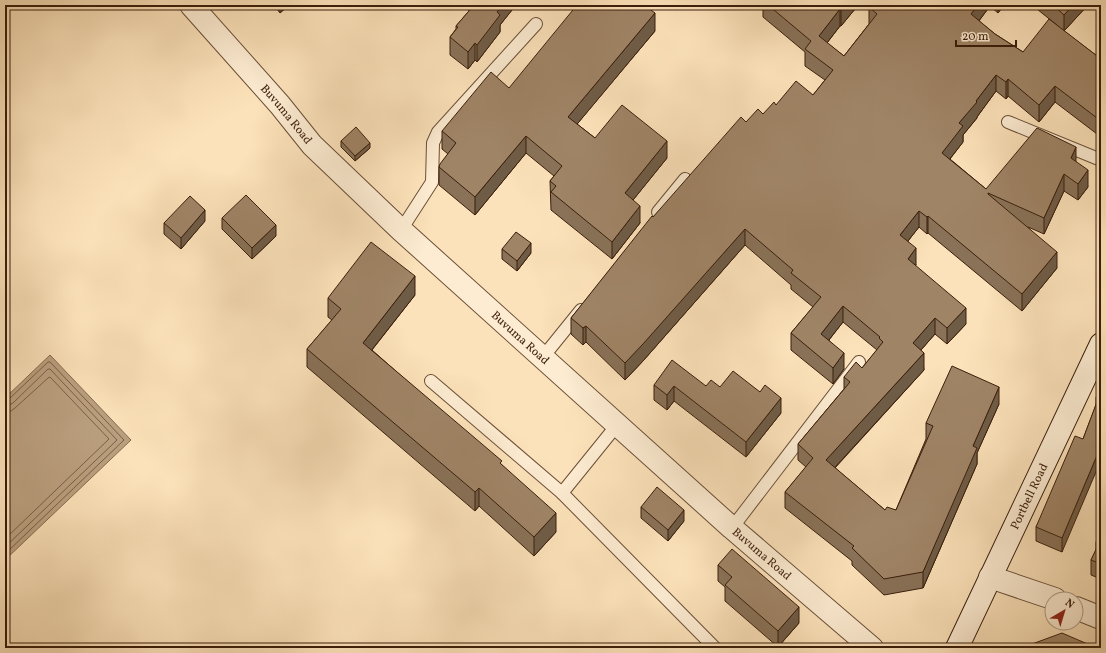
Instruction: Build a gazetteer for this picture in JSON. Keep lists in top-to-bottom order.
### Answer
{
  "streets": {
    "street": ["Buvuma Road", "Portbell Road"]
  },
  "scale_bar": "20 m",
  "north": "top right"
}
